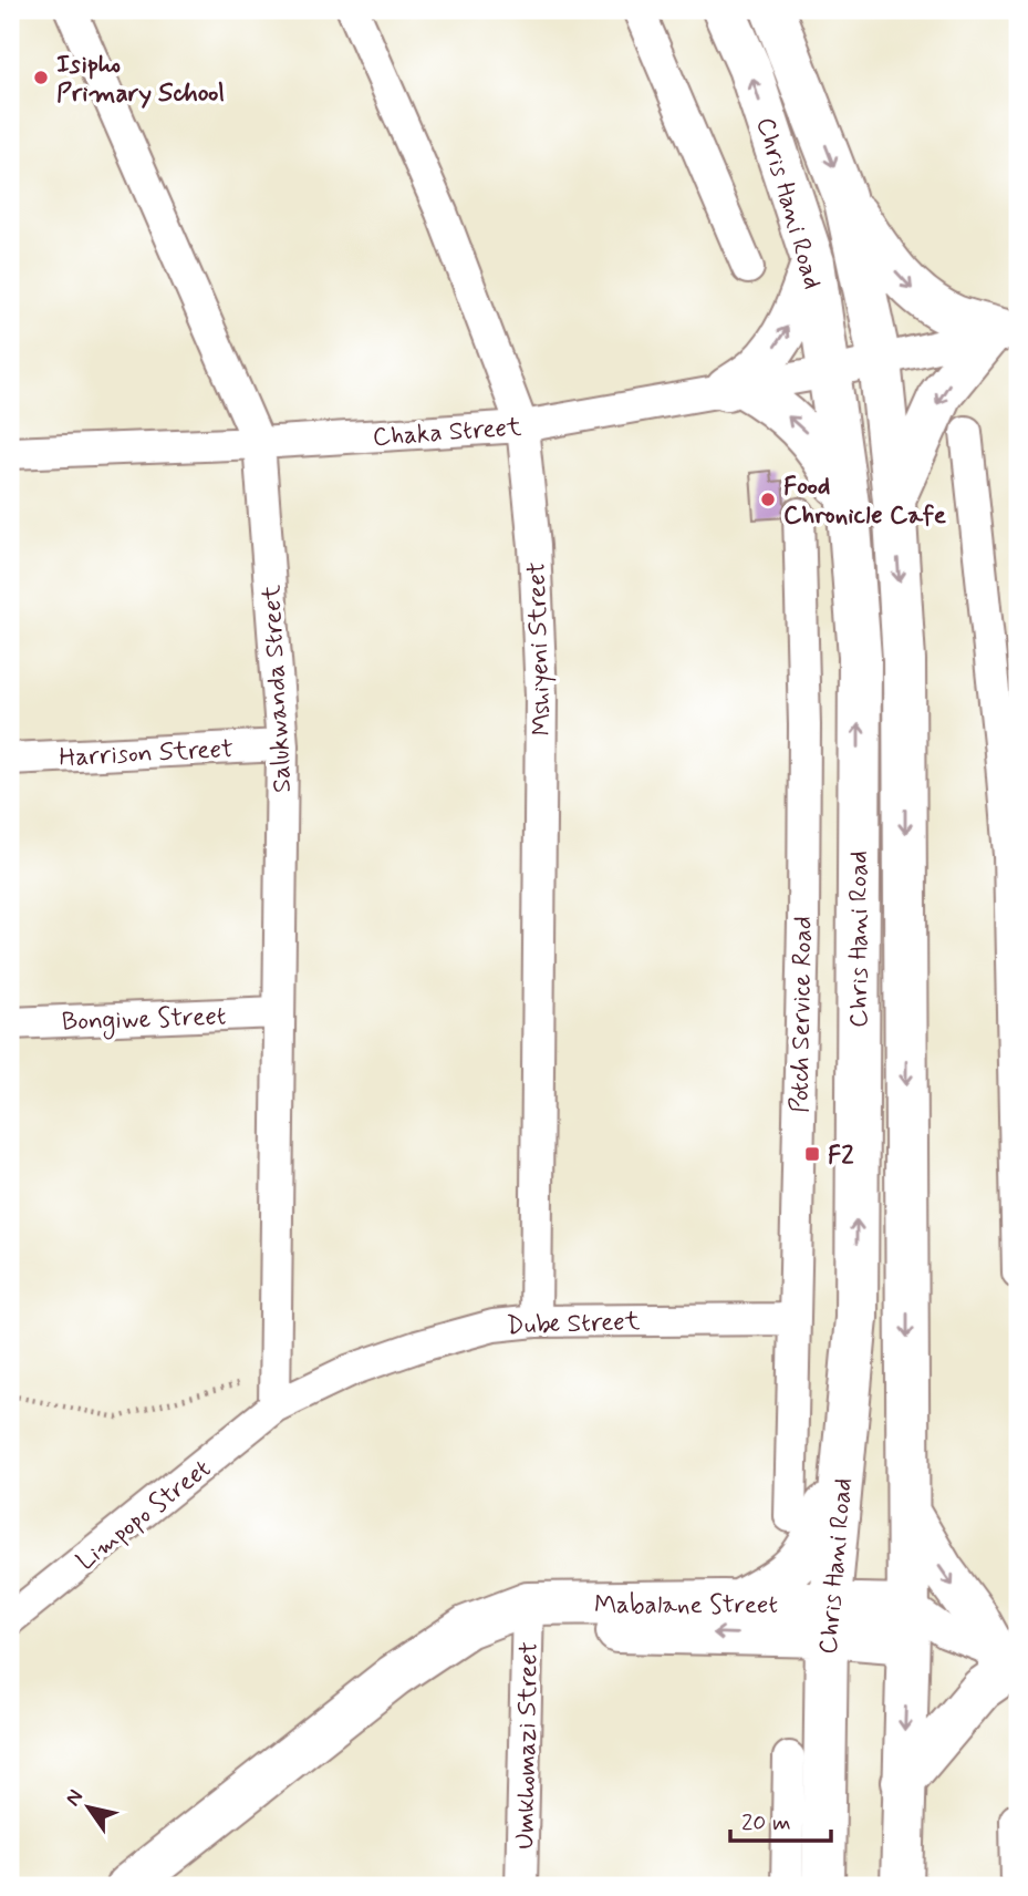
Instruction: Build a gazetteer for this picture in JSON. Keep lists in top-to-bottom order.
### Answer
{
  "streets": {
    "main road": ["Chris Hani Road", "Mabalane Street"],
    "street": [
      "Chaka Street",
      "Mshiyeni Street",
      "Salukwanda Street",
      "Harrison Street",
      "Potch Service Road",
      "Bongiwe Street",
      "Dube Street",
      "Limpopo Street",
      "Umkhomazi Street"
    ]
  },
  "crossings": [
    ["Chris Hani Road", "Chaka Street"],
    ["Chris Hani Road", "Mabalane Street"],
    ["Chaka Street", "Mshiyeni Street"],
    ["Chaka Street", "Salukwanda Street"],
    ["Mshiyeni Street", "Dube Street"],
    ["Salukwanda Street", "Harrison Street"],
    ["Salukwanda Street", "Bongiwe Street"],
    ["Salukwanda Street", "Dube Street"],
    ["Salukwanda Street", "Limpopo Street"],
    ["Potch Service Road", "Dube Street"],
    ["Dube Street", "Limpopo Street"],
    ["Mabalane Street", "Umkhomazi Street"]
  ],
  "places": {
    "other": ["Isipho Primary School", "Food Chronicle Cafe"],
    "transit": ["F2"]
  },
  "scale_bar": "20 m",
  "north": "top left"
}
